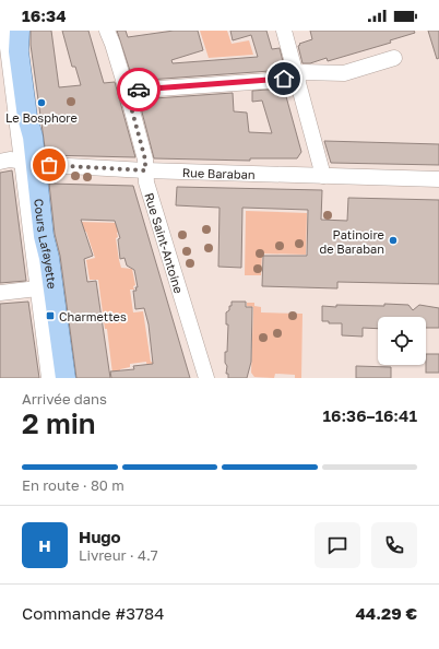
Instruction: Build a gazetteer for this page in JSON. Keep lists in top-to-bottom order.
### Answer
{
  "streets": {
    "main road": ["Cours Lafayette"],
    "street": ["Rue Baraban", "Rue Saint-Antoine"]
  },
  "crossings": [
    ["Rue Baraban", "Rue Saint-Antoine"],
    ["Rue Baraban", "Cours Lafayette"]
  ],
  "places": {
    "other": ["Le Bosphore", "Patinoire de Baraban"],
    "transit": ["Charmettes"]
  },
  "page": {
    "status": "16:34",
    "heading": ["2 min", "Arrivée dans", "16:36–16:41"],
    "panel": [
      "Hugo",
      "Livreur · 4.7",
      "Commande #3784",
      "44.29 €"
    ],
    "bar": "En route · 80 m",
    "round": "H"
  }
}
